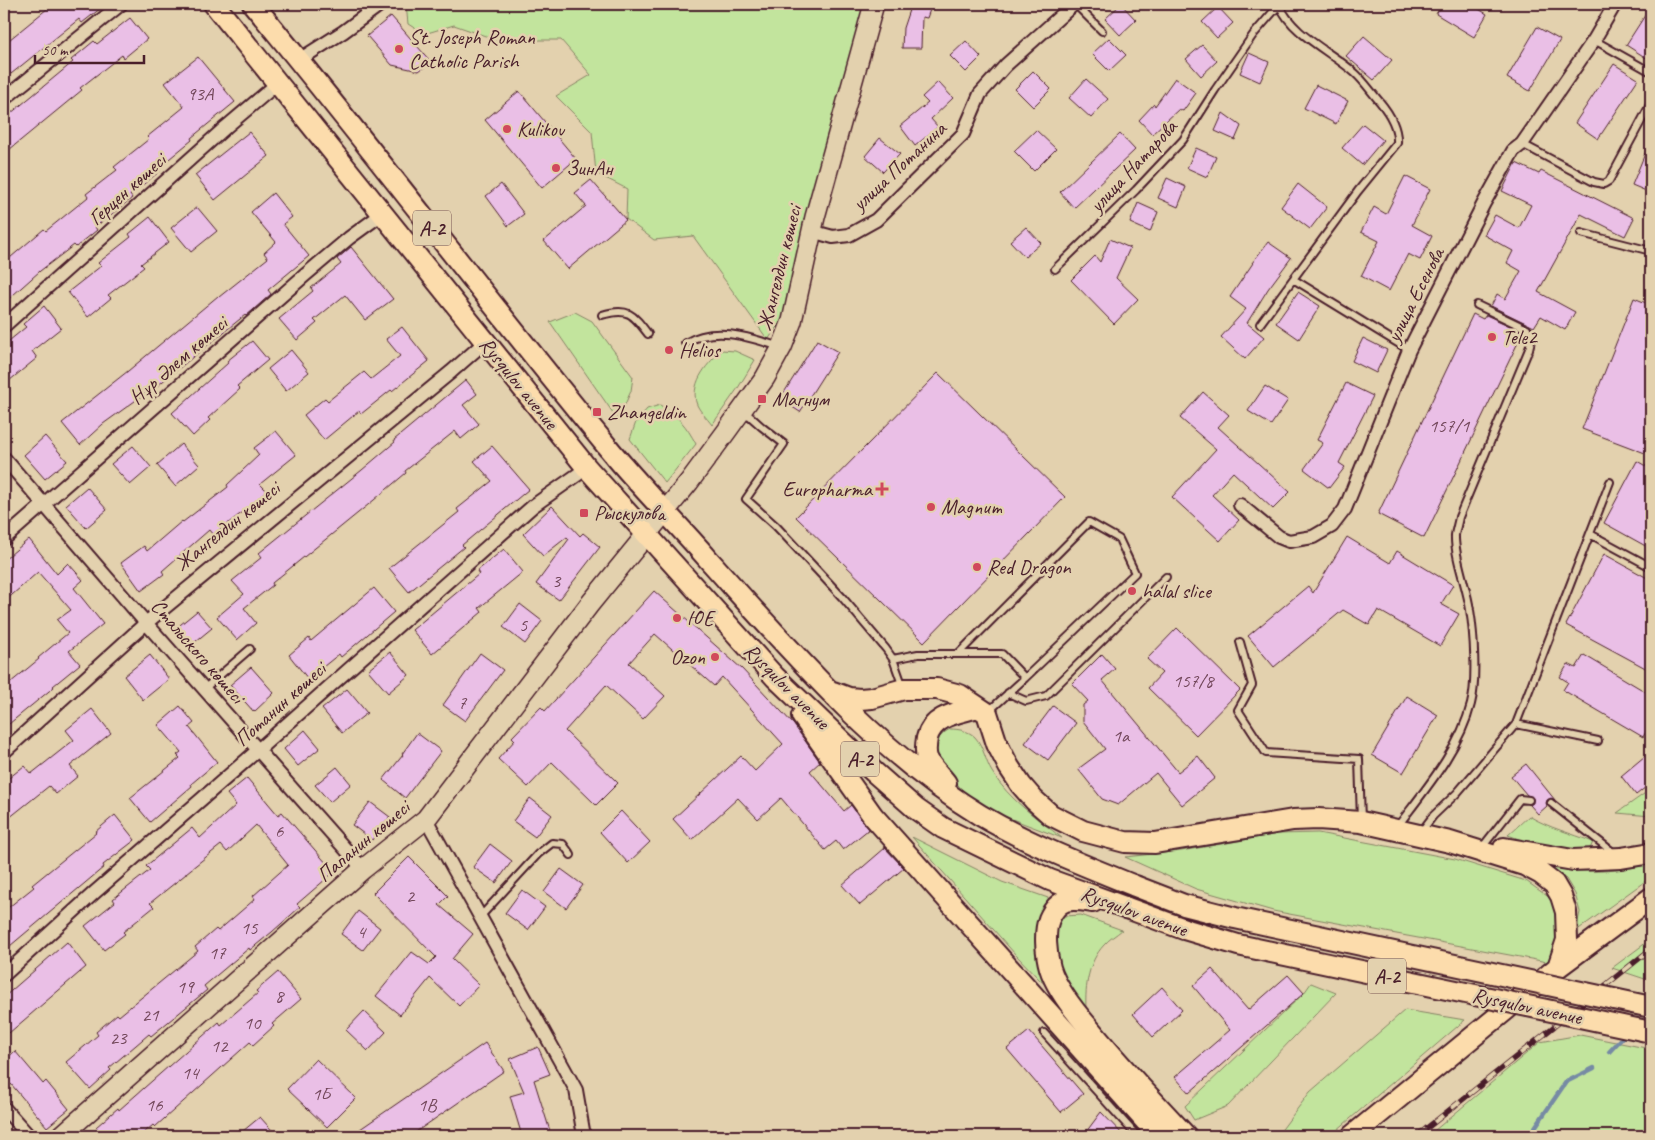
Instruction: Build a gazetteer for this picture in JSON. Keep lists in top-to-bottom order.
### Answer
{
  "streets": {
    "main road": [
      "A-2",
      "Жангелдин көшесі",
      "Rysqulov avenue",
      "Папанин көшесі"
    ],
    "street": [
      "улица Потанина",
      "Герцен көшесі",
      "улица Есенова",
      "Нұр Әлем көшесі",
      "Стальского көшесі",
      "Потанин көшесі"
    ],
    "lane": ["улица Натарова"]
  },
  "crossings": [
    ["улица Потанина", "Жангелдин көшесі"],
    ["Герцен көшесі", "Rysqulov avenue"],
    ["Жангелдин көшесі", "Rysqulov avenue"],
    ["Жангелдин көшесі", "Стальского көшесі"],
    ["Жангелдин көшесі", "Папанин көшесі"],
    ["Нұр Әлем көшесі", "Rysqulov avenue"],
    ["Нұр Әлем көшесі", "Стальского көшесі"],
    ["Rysqulov avenue", "Потанин көшесі"],
    ["Rysqulov avenue", "Папанин көшесі"],
    ["Стальского көшесі", "Потанин көшесі"],
    ["Стальского көшесі", "Папанин көшесі"]
  ],
  "places": {
    "other": [
      "St. Joseph Roman Catholic Parish",
      "Kulikov",
      "ЗинАн",
      "Tele2",
      "Helios",
      "Magnum",
      "Red Dragon",
      "halal slice",
      "ЮЕ",
      "Ozon"
    ],
    "transit": ["Магнум", "Zhangeldin", "Рыскулова"],
    "health": ["Europharma"]
  },
  "house_numbers": [
    "93А",
    "157/1",
    "3",
    "5",
    "157/8",
    "7",
    "1а",
    "6",
    "2",
    "15",
    "4",
    "17",
    "19",
    "8",
    "21",
    "10",
    "23",
    "12",
    "14",
    "1Б",
    "16",
    "1В"
  ],
  "scale_bar": "50 m"
}
